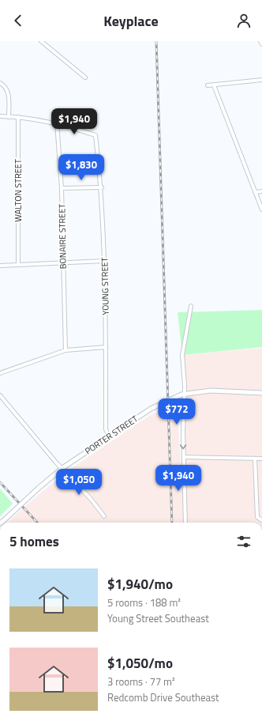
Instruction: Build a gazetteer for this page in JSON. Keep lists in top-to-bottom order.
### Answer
{
  "streets": {
    "street": [
      "WALTON STREET",
      "BONAIRE STREET",
      "YOUNG STREET",
      "PORTER STREET"
    ]
  },
  "crossings": [
    ["BONAIRE STREET", "YOUNG STREET"],
    ["YOUNG STREET", "PORTER STREET"]
  ],
  "page": {
    "header": "Keyplace",
    "price": [
      "$1,940",
      "$1,830",
      "$772",
      "$1,940",
      "$1,050"
    ],
    "heading": "5 homes",
    "list": [
      {
        "name": "$1,940/mo",
        "note": "5 rooms · 188 m² · Young Street Southeast"
      },
      {
        "name": "$1,050/mo",
        "note": "3 rooms · 77 m² · Redcomb Drive Southeast"
      }
    ]
  }
}
